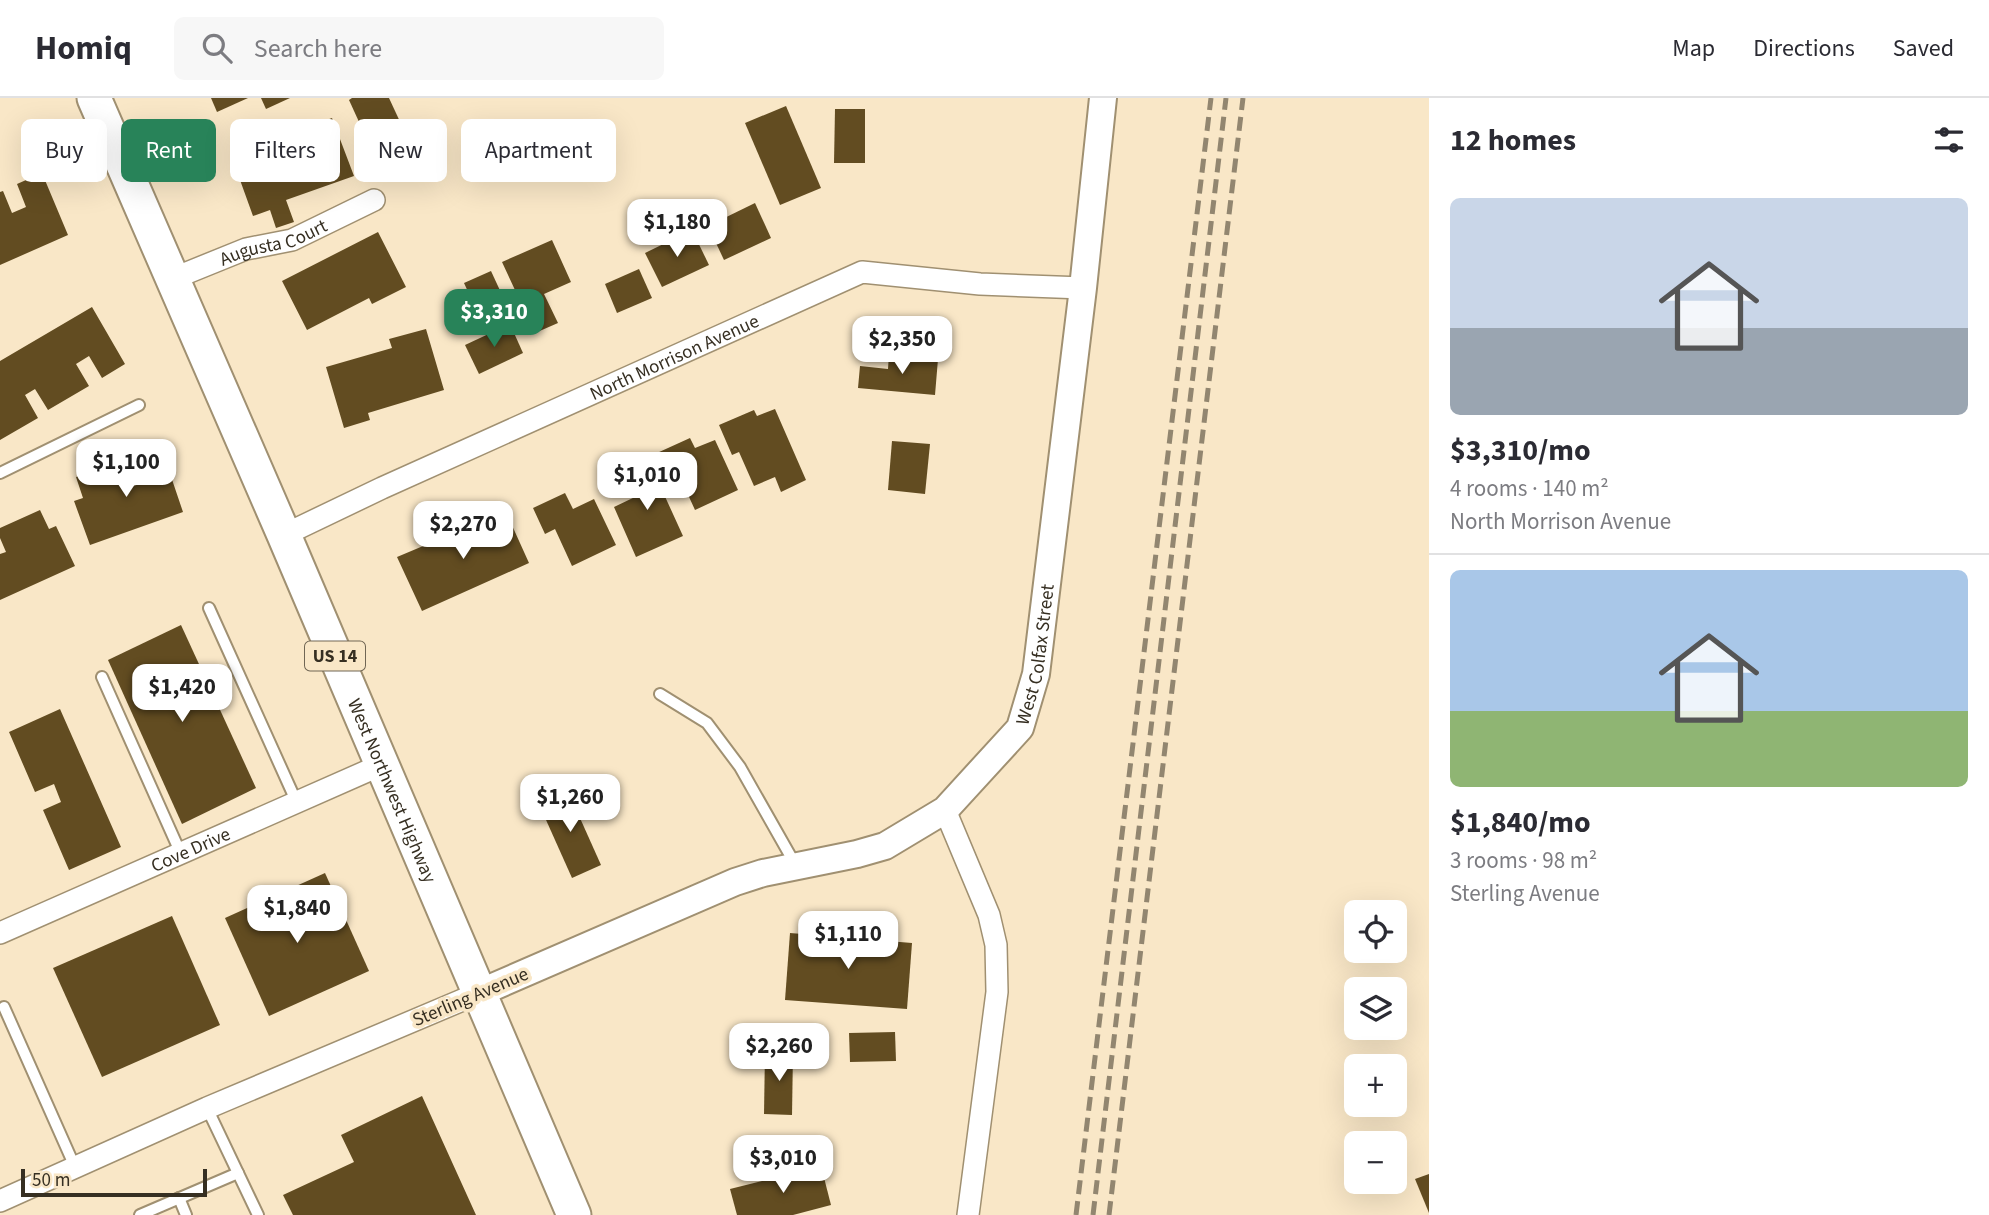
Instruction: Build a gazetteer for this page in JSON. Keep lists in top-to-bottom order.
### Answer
{
  "streets": {
    "main road": ["US 14", "West Northwest Highway"],
    "street": [
      "Augusta Court",
      "North Morrison Avenue",
      "West Colfax Street",
      "Cove Drive",
      "Sterling Avenue"
    ]
  },
  "crossings": [
    ["Augusta Court", "West Northwest Highway"],
    ["North Morrison Avenue", "West Colfax Street"],
    ["North Morrison Avenue", "West Northwest Highway"],
    ["West Colfax Street", "Sterling Avenue"],
    ["West Northwest Highway", "Cove Drive"],
    ["West Northwest Highway", "Sterling Avenue"]
  ],
  "scale_bar": "50 m",
  "page": {
    "header": "Homiq",
    "search": "Search here",
    "nav": ["Map", "Directions", "Saved"],
    "heading": "12 homes",
    "chip": [
      "Buy",
      "Rent",
      "Filters",
      "New",
      "Apartment"
    ],
    "list": [
      {
        "name": "$3,310/mo",
        "note": "4 rooms · 140 m² · North Morrison Avenue"
      },
      {
        "name": "$1,840/mo",
        "note": "3 rooms · 98 m² · Sterling Avenue"
      }
    ],
    "price": [
      "$1,180",
      "$3,310",
      "$2,350",
      "$1,100",
      "$1,010",
      "$2,270",
      "$1,420",
      "$1,260",
      "$1,840",
      "$1,110",
      "$2,260",
      "$3,010"
    ],
    "map_buttons": ["+", "−"],
    "scale": "50 m"
  }
}
